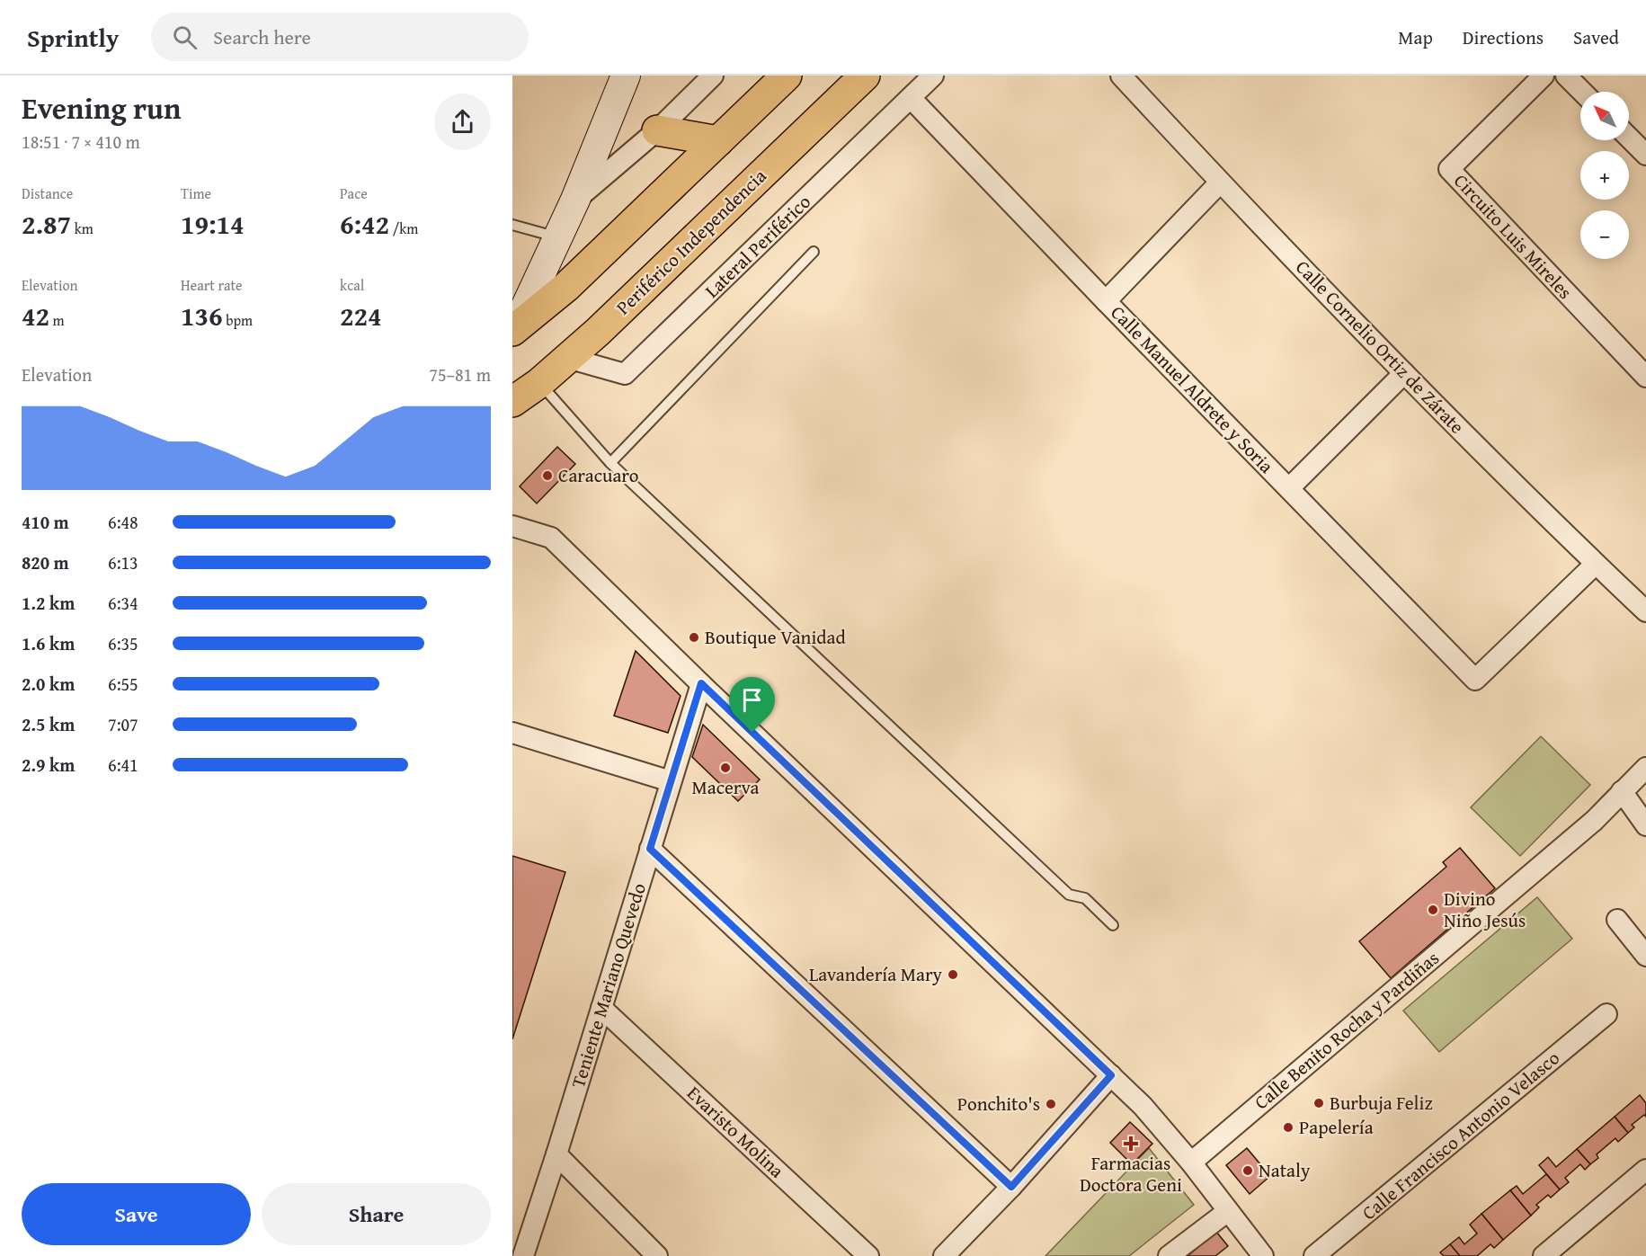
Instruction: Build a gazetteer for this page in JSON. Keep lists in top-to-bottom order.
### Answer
{
  "streets": {
    "highway": ["Periférico Independencia"],
    "street": [
      "Circuito Luis Mireles",
      "Lateral Periférico",
      "Calle Cornelio Ortiz de Zárate",
      "Calle Manuel Aldrete y Soria",
      "Teniente Mariano Quevedo",
      "Calle Benito Rocha y Pardiñas",
      "Evaristo Molina",
      "Calle Francisco Antonio Velasco"
    ]
  },
  "crossings": [
    ["Periférico Independencia", "Lateral Periférico"],
    ["Lateral Periférico", "Calle Manuel Aldrete y Soria"],
    ["Calle Cornelio Ortiz de Zárate", "Calle Manuel Aldrete y Soria"],
    ["Teniente Mariano Quevedo", "Evaristo Molina"]
  ],
  "places": {
    "other": [
      "Caracuaro",
      "Boutique Vanidad",
      "Macerva",
      "Divino Niño Jesús",
      "Lavandería Mary",
      "Burbuja Feliz",
      "Ponchito's",
      "Papelería",
      "Nataly"
    ],
    "health": ["Farmacias Doctora Geni"]
  },
  "north": "top left",
  "page": {
    "header": "Sprintly",
    "search": "Search here",
    "nav": ["Map", "Directions", "Saved"],
    "heading": ["Evening run", "18:51 · 7 × 410 m"],
    "map_buttons": ["+", "−"],
    "stats": [
      ["Distance", "2.87 km"],
      ["Time", "19:14"],
      ["Pace", "6:42 /km"],
      ["Elevation", "42 m"],
      ["Heart rate", "136 bpm"],
      ["kcal", "224"]
    ],
    "chart": ["Elevation", "75–81 m"],
    "list": [
      {
        "name": "410 m",
        "note": "6:48"
      },
      {
        "name": "820 m",
        "note": "6:13"
      },
      {
        "name": "1.2 km",
        "note": "6:34"
      },
      {
        "name": "1.6 km",
        "note": "6:35"
      },
      {
        "name": "2.0 km",
        "note": "6:55"
      },
      {
        "name": "2.5 km",
        "note": "7:07"
      },
      {
        "name": "2.9 km",
        "note": "6:41"
      }
    ],
    "buttons": ["Save", "Share"]
  }
}
